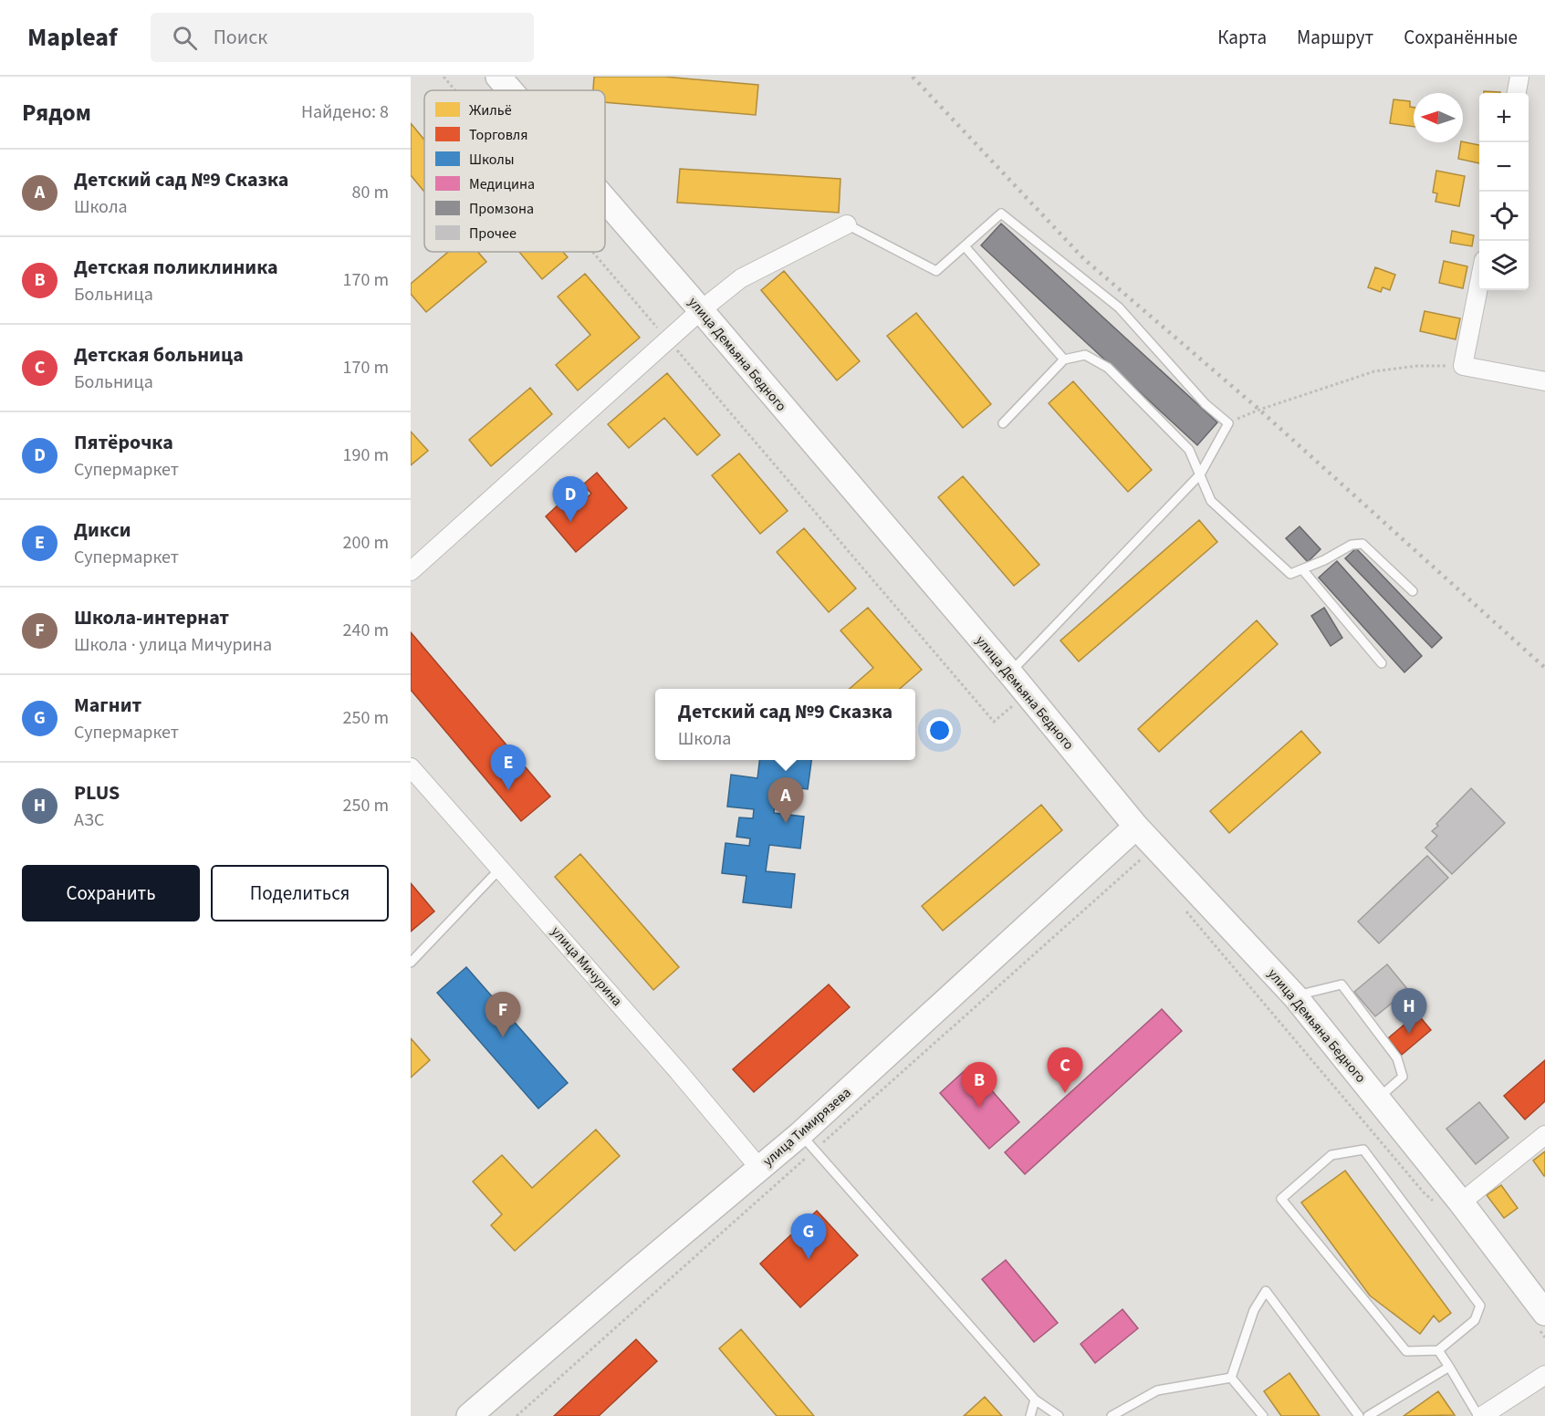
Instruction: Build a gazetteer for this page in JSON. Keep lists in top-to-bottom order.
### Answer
{
  "streets": {
    "main road": ["улица Демьяна Бедного", "улица Тимирязева"],
    "street": ["улица Мичурина"]
  },
  "crossings": [
    ["улица Демьяна Бедного", "улица Тимирязева"],
    ["улица Мичурина", "улица Тимирязева"]
  ],
  "legend": [
    "Жильё",
    "Торговля",
    "Школы",
    "Медицина",
    "Промзона",
    "Прочее"
  ],
  "north": "left",
  "page": {
    "header": "Mapleaf",
    "search": "Поиск",
    "nav": ["Карта", "Маршрут", "Сохранённые"],
    "heading": ["Рядом", "Найдено: 8"],
    "map_buttons": ["+", "−"],
    "list": [
      {
        "mark": "A",
        "name": "Детский сад №9 Сказка",
        "note": "Школа",
        "value": "80 m"
      },
      {
        "mark": "B",
        "name": "Детская поликлиника",
        "note": "Больница",
        "value": "170 m"
      },
      {
        "mark": "C",
        "name": "Детская больница",
        "note": "Больница",
        "value": "170 m"
      },
      {
        "mark": "D",
        "name": "Пятёрочка",
        "note": "Супермаркет",
        "value": "190 m"
      },
      {
        "mark": "E",
        "name": "Дикси",
        "note": "Супермаркет",
        "value": "200 m"
      },
      {
        "mark": "F",
        "name": "Школа-интернат",
        "note": "Школа · улица Мичурина",
        "value": "240 m"
      },
      {
        "mark": "G",
        "name": "Магнит",
        "note": "Супермаркет",
        "value": "250 m"
      },
      {
        "mark": "H",
        "name": "PLUS",
        "note": "АЗС",
        "value": "250 m"
      }
    ],
    "pins": [
      "D",
      "E",
      "A",
      "H",
      "F",
      "C",
      "B",
      "G"
    ],
    "popup": ["Детский сад №9 Сказка", "Школа"],
    "buttons": ["Сохранить", "Поделиться"]
  }
}
